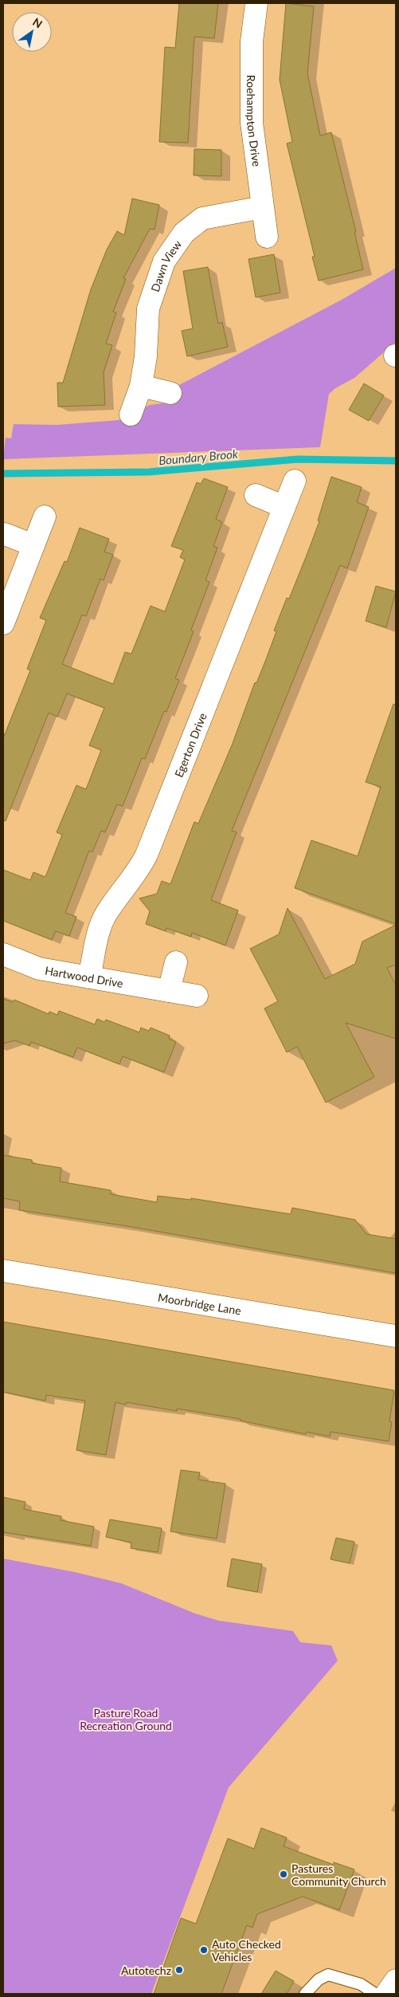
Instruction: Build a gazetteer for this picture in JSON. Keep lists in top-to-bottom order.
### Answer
{
  "streets": {
    "street": [
      "Roehampton Drive",
      "Dawn View",
      "Egerton Drive",
      "Hartwood Drive",
      "Moorbridge Lane"
    ]
  },
  "crossings": [
    ["Roehampton Drive", "Dawn View"],
    ["Egerton Drive", "Hartwood Drive"]
  ],
  "water": ["Boundary Brook"],
  "parks": ["Pasture Road Recreation Ground"],
  "places": ["Pastures Community Church", "Auto Checked Vehicles", "Autotechz"],
  "north": "top right"
}
